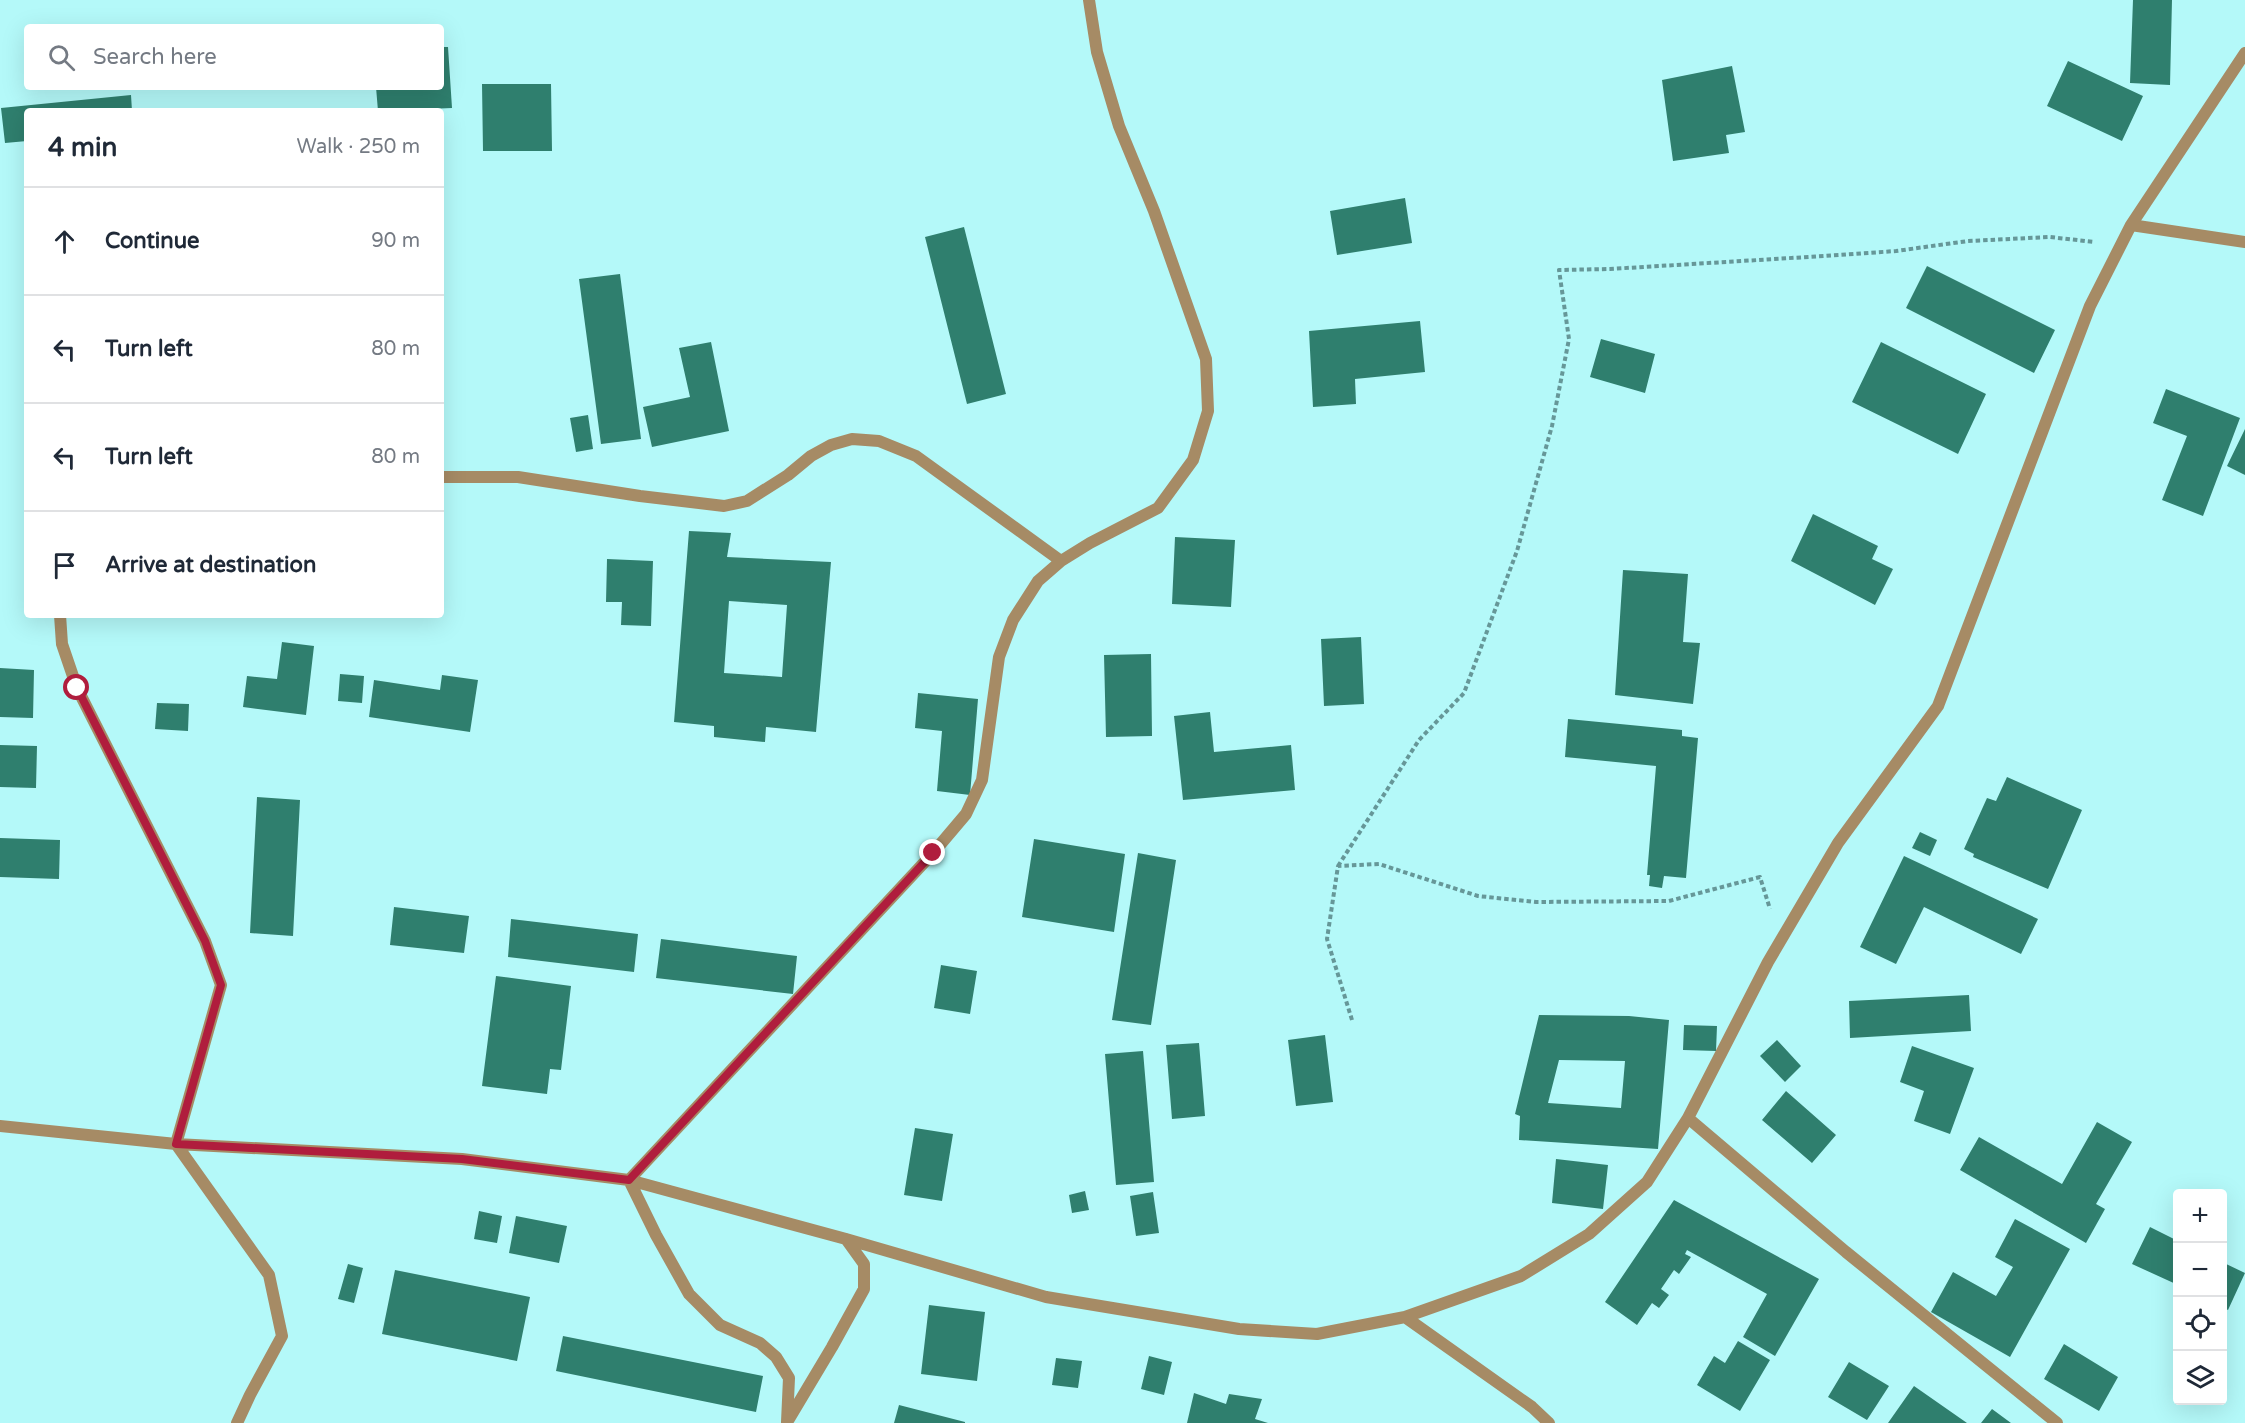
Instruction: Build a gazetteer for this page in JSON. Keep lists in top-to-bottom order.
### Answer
{
  "page": {
    "search": "Search here",
    "heading": ["4 min", "Walk · 250 m"],
    "list": [
      ["Continue", "90 m"],
      ["Turn left", "80 m"],
      ["Turn left", "80 m"],
      "Arrive at destination"
    ],
    "map_buttons": ["+", "−"]
  }
}
